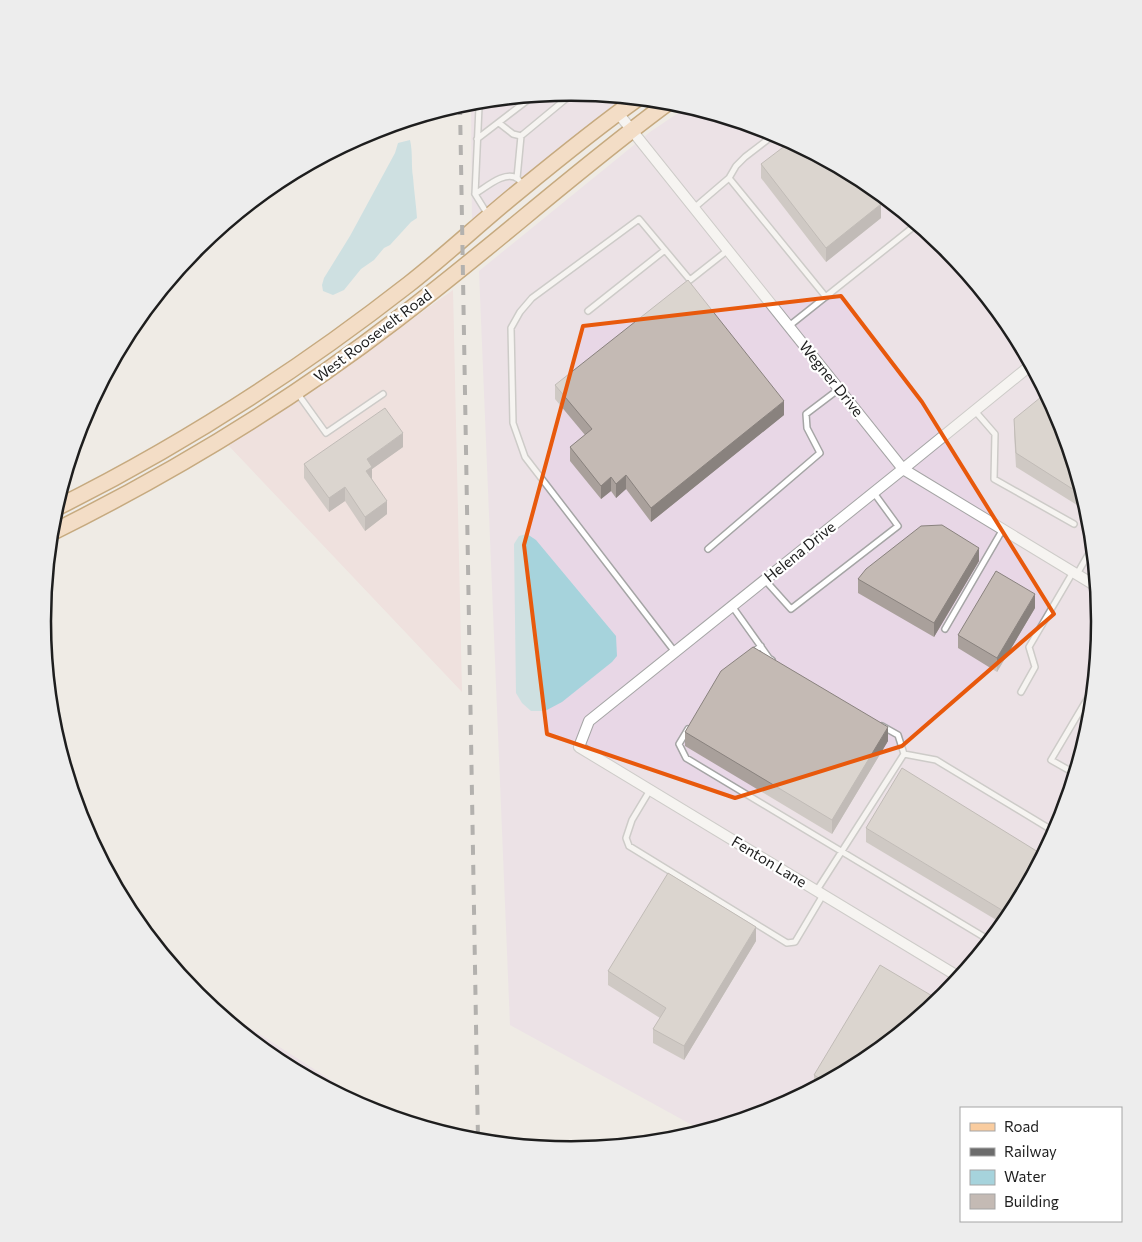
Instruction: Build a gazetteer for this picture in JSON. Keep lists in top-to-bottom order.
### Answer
{
  "streets": {
    "main road": ["West Roosevelt Road"],
    "street": ["Wegner Drive", "Helena Drive", "Fenton Lane"]
  },
  "crossings": [
    ["West Roosevelt Road", "Wegner Drive"],
    ["Wegner Drive", "Helena Drive"],
    ["Helena Drive", "Fenton Lane"]
  ],
  "legend": [
    "Road",
    "Railway",
    "Water",
    "Building"
  ]
}
